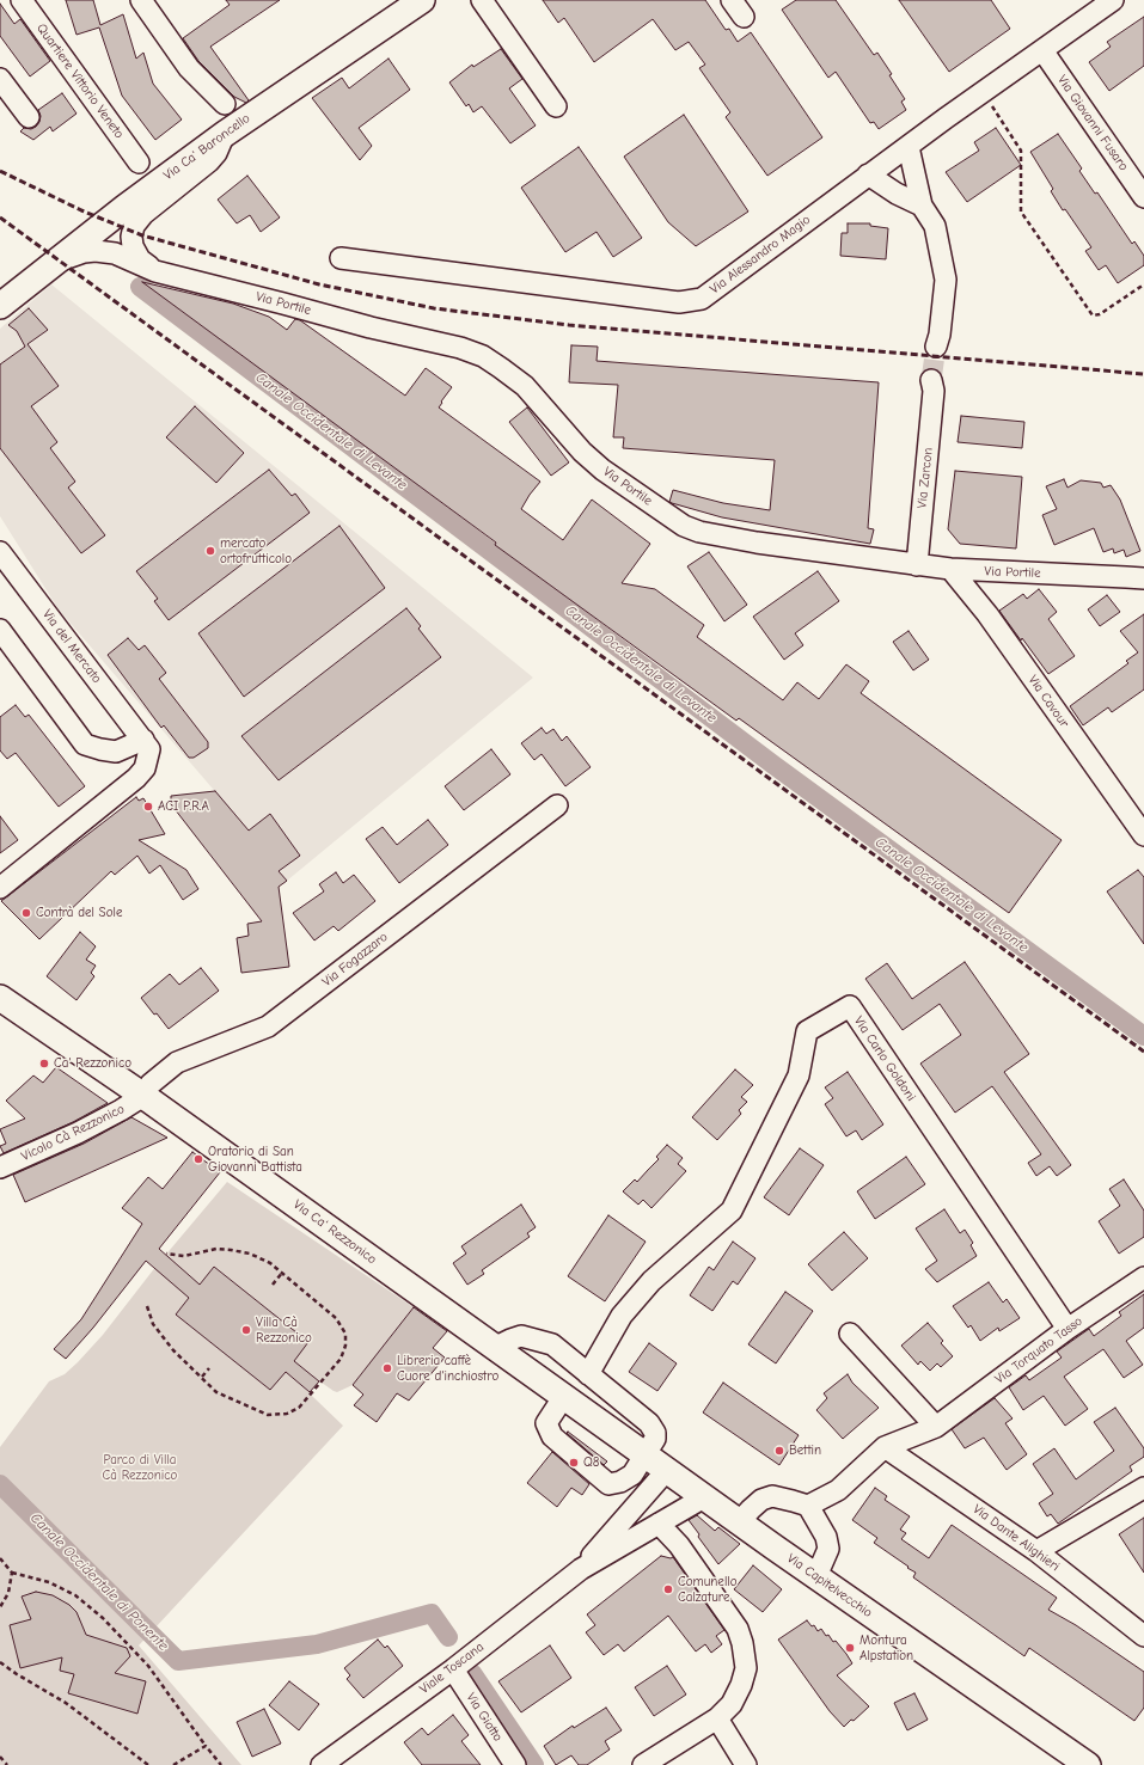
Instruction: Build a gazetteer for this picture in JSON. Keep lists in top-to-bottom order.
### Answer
{
  "streets": {
    "main road": ["Via Ca' Baroncello", "Via Ca' Rezzonico", "Via Capitelvecchio"],
    "street": [
      "Quartiere Vittorio Veneto",
      "Via Giovanni Fusaro",
      "Via Alessandro Magio",
      "Via Portile",
      "Via Zarcon",
      "Via del Mercato",
      "Via Cavour",
      "Via Fogazzaro",
      "Via Carlo Goldoni",
      "Vicolo Cà Rezzonico",
      "Via Torquato Tasso",
      "Via Dante Alighieri",
      "Viale Toscana",
      "Via Giotto"
    ]
  },
  "crossings": [
    ["Via Giovanni Fusaro", "Via Alessandro Magio"],
    ["Via Ca' Baroncello", "Via Portile"],
    ["Via Portile", "Via Zarcon"],
    ["Via Portile", "Via Cavour"],
    ["Via Fogazzaro", "Vicolo Cà Rezzonico"],
    ["Via Fogazzaro", "Via Ca' Rezzonico"],
    ["Via Carlo Goldoni", "Via Torquato Tasso"],
    ["Vicolo Cà Rezzonico", "Via Ca' Rezzonico"],
    ["Via Ca' Rezzonico", "Via Capitelvecchio"],
    ["Via Ca' Rezzonico", "Viale Toscana"],
    ["Via Torquato Tasso", "Via Dante Alighieri"],
    ["Via Capitelvecchio", "Viale Toscana"],
    ["Viale Toscana", "Via Giotto"]
  ],
  "water": ["Canale Occidentale di Levante", "Canale Occidentale di Ponente"],
  "parks": ["Parco di Villa Cà Rezzonico"],
  "places": [
    "mercato ortofrutticolo",
    "ACI P.R.A",
    "Contrà del Sole",
    "Ca' Rezzonico",
    "Oratorio di San Giovanni Battista",
    "Villa Cà Rezzonico",
    "Libreria caffè Cuore d'inchiostro",
    "Bettin",
    "Q8",
    "Comunello Calzature",
    "Montura Alpstation"
  ]
}
